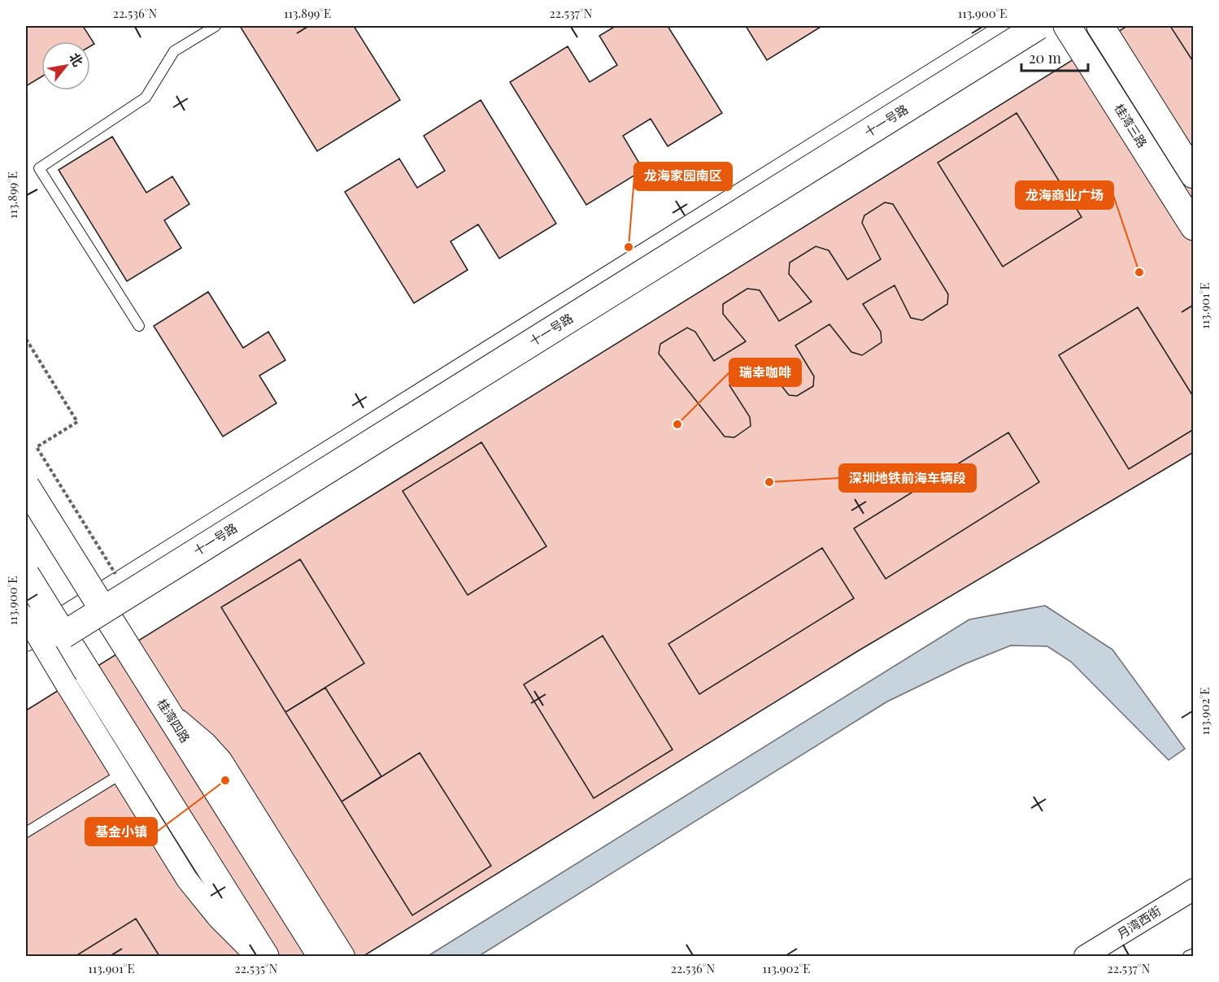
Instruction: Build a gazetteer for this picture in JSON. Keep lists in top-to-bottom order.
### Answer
{
  "streets": {
    "street": [
      "十一号路",
      "桂湾三路",
      "桂湾四路",
      "月湾西街"
    ]
  },
  "crossings": [
    ["十一号路", "桂湾四路"]
  ],
  "places": [
    "龙海家园南区",
    "龙海商业广场",
    "瑞幸咖啡",
    "深圳地铁前海车辆段",
    "基金小镇"
  ],
  "scale_bar": "20 m",
  "north": "top right",
  "coordinates": [
    "22.536°N",
    "113.899°E",
    "22.537°N",
    "113.900°E",
    "113.901°E",
    "113.902°E",
    "22.535°N"
  ]
}
